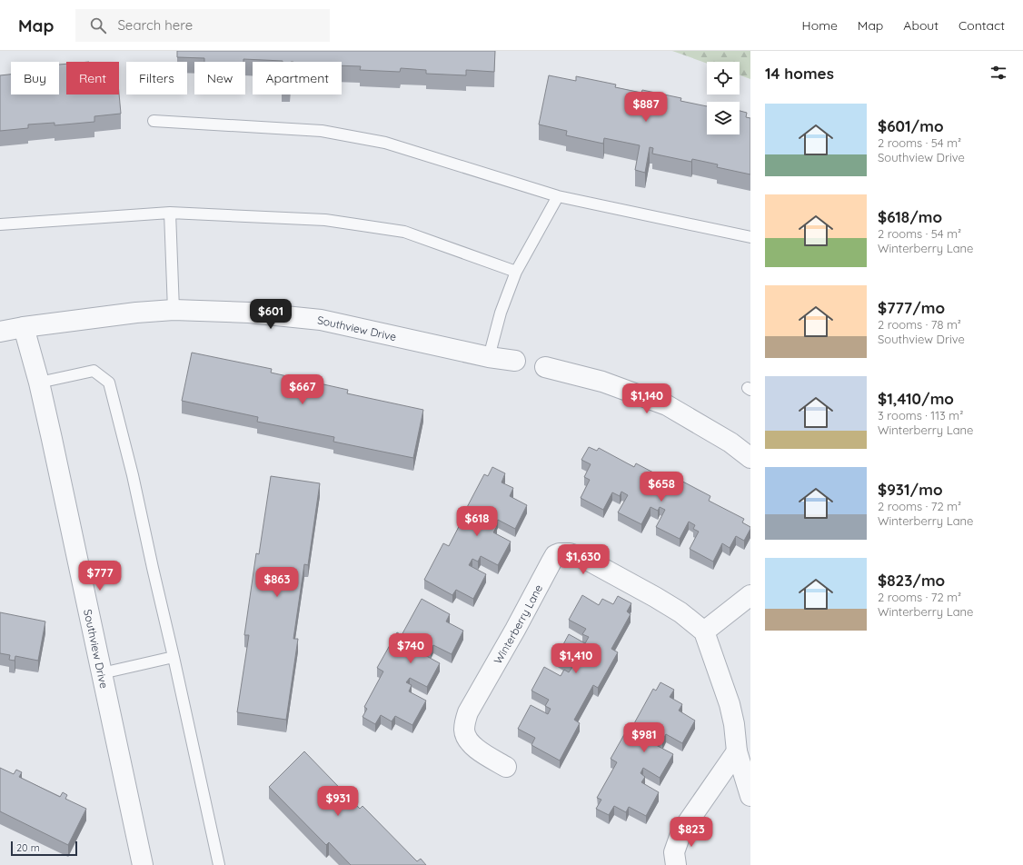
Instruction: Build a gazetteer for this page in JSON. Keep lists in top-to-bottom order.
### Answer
{
  "streets": {
    "street": ["Southview Drive", "Winterberry Lane"]
  },
  "scale_bar": "20 m",
  "page": {
    "header": "Map",
    "search": "Search here",
    "nav": [
      "Home",
      "Map",
      "About",
      "Contact"
    ],
    "heading": "14 homes",
    "chip": [
      "Buy",
      "Rent",
      "Filters",
      "New",
      "Apartment"
    ],
    "price": [
      "$887",
      "$601",
      "$667",
      "$1,140",
      "$658",
      "$618",
      "$1,630",
      "$777",
      "$863",
      "$740",
      "$1,410",
      "$981",
      "$931",
      "$823"
    ],
    "list": [
      {
        "name": "$601/mo",
        "note": "2 rooms · 54 m² · Southview Drive"
      },
      {
        "name": "$618/mo",
        "note": "2 rooms · 54 m² · Winterberry Lane"
      },
      {
        "name": "$777/mo",
        "note": "2 rooms · 78 m² · Southview Drive"
      },
      {
        "name": "$1,410/mo",
        "note": "3 rooms · 113 m² · Winterberry Lane"
      },
      {
        "name": "$931/mo",
        "note": "2 rooms · 72 m² · Winterberry Lane"
      },
      {
        "name": "$823/mo",
        "note": "2 rooms · 72 m² · Winterberry Lane"
      }
    ],
    "scale": "20 m"
  }
}
